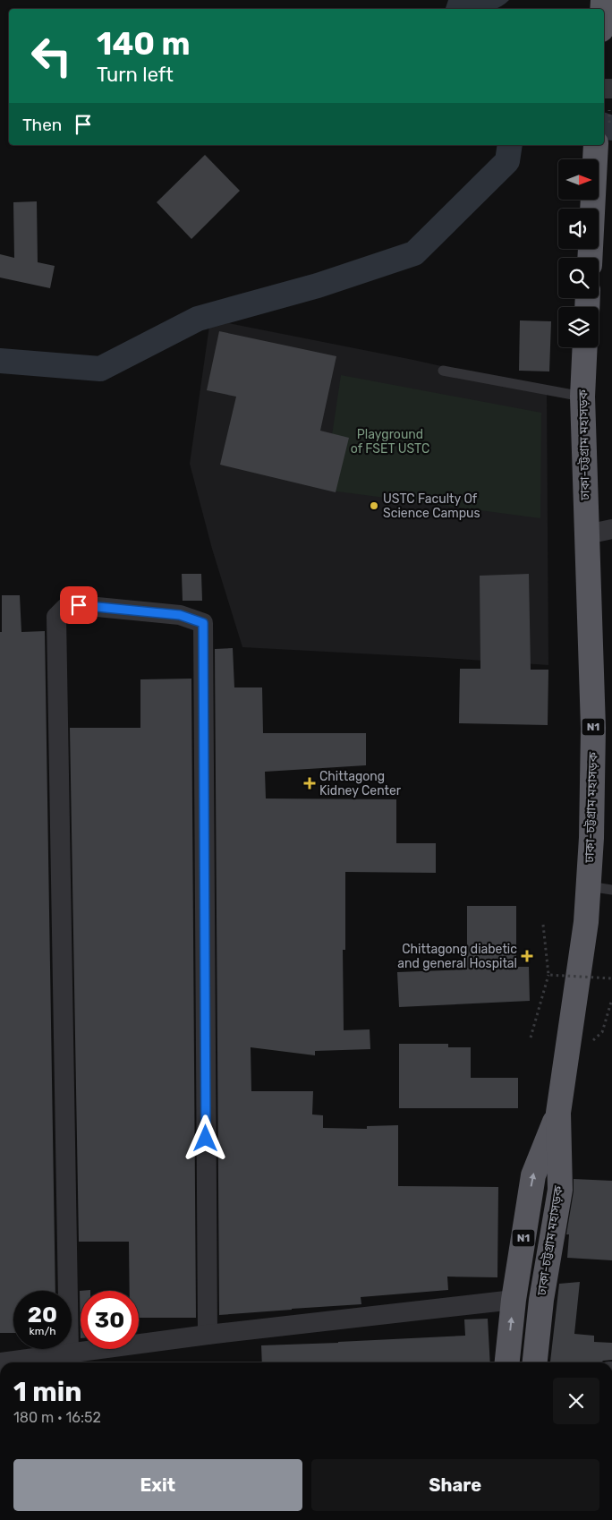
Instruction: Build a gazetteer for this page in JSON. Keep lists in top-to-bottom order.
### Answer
{
  "streets": {
    "highway": ["ঢাকা-চট্টগ্রাম মহাসড়ক", "N1"]
  },
  "parks": ["Playground of FSET USTC"],
  "places": {
    "other": ["USTC Faculty Of Science Campus"],
    "health": ["Chittagong Kidney Center", "Chittagong diabetic and general Hospital"]
  },
  "north": "right",
  "page": {
    "turn": ["140 m", "Turn left"],
    "then": "Then",
    "speed": "20 km/h",
    "limit": "30",
    "heading": ["1 min", "180 m · 16:52"],
    "buttons": ["Exit", "Share"]
  }
}
